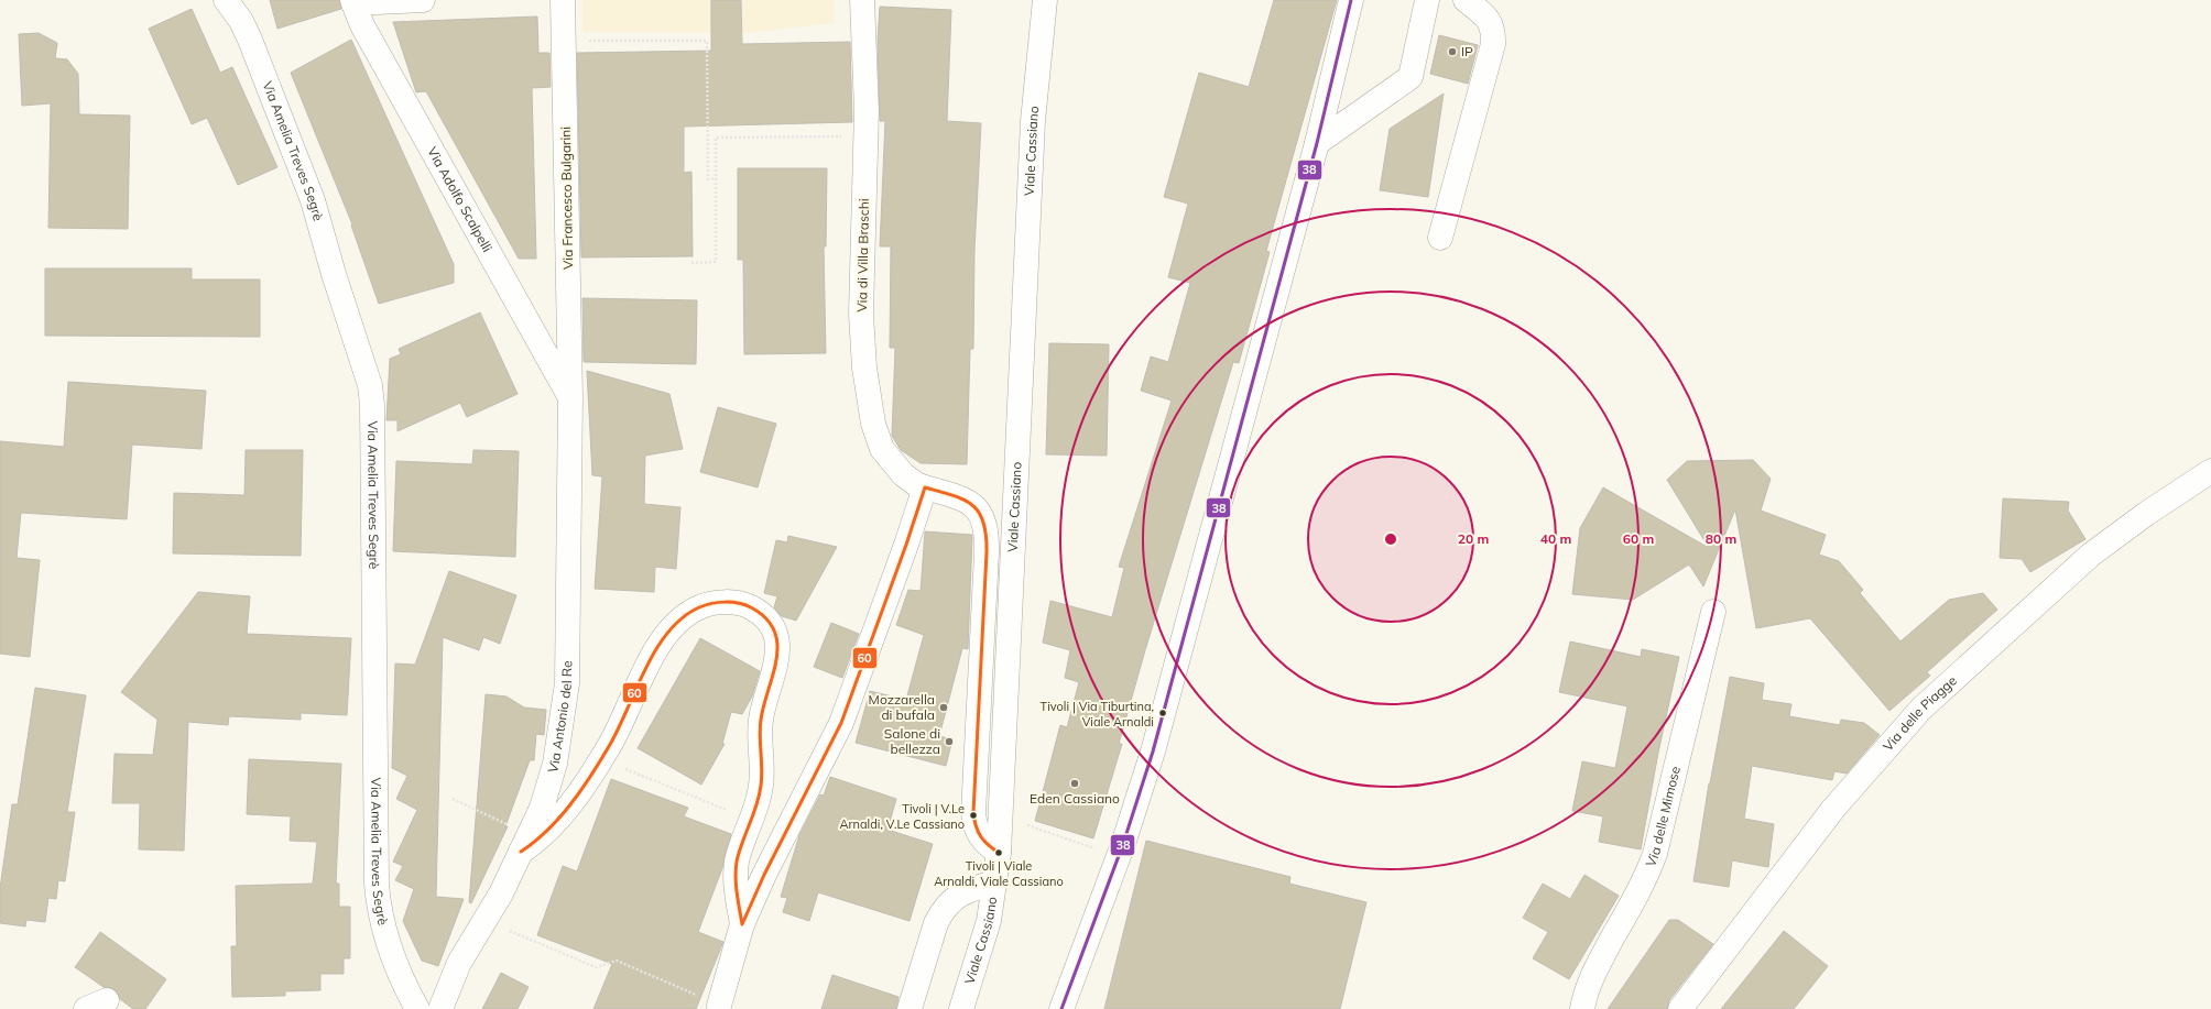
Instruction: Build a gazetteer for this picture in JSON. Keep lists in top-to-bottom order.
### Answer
{
  "streets": {
    "street": [
      "Via Amelia Treves Segrè",
      "Viale Cassiano",
      "Via Francesco Bulgarini",
      "Via Adolfo Scalpelli",
      "Via di Villa Braschi",
      "Via delle Piagge",
      "Via Antonio del Re",
      "Via delle Mimose"
    ]
  },
  "crossings": [
    ["Viale Cassiano", "Via di Villa Braschi"],
    ["Via Francesco Bulgarini", "Via Adolfo Scalpelli"],
    ["Via Francesco Bulgarini", "Via Antonio del Re"],
    ["Via Adolfo Scalpelli", "Via Antonio del Re"]
  ],
  "places": [
    "IP",
    "Mozzarella di bufala",
    "Tivoli | Via Tiburtina, Viale Arnaldi",
    "Salone di bellezza",
    "Eden Cassiano",
    "Tivoli | V.Le Arnaldi, V.Le Cassiano",
    "Tivoli | Viale Arnaldi, Viale Cassiano"
  ],
  "lines": ["transit line 38", "transit line 60"],
  "rings": [
    "20 m",
    "40 m",
    "60 m",
    "80 m"
  ]
}
